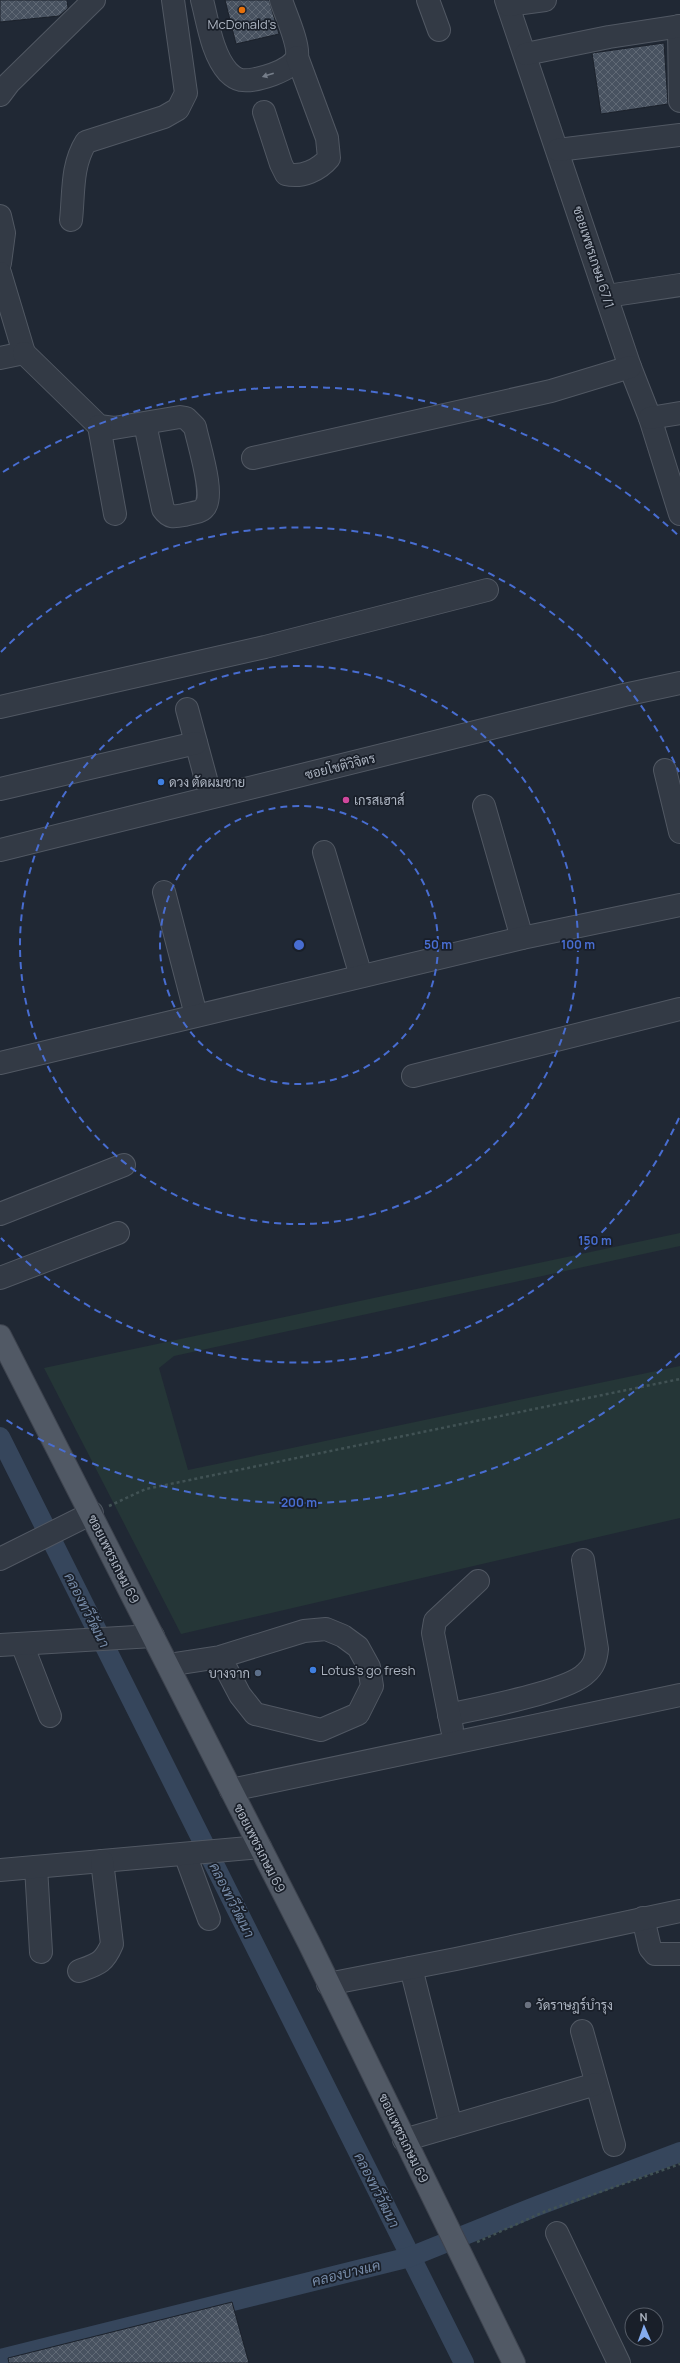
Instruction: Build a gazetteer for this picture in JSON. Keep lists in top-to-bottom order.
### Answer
{
  "streets": {
    "main road": ["ซอยเพชรเกษม 69"],
    "street": ["ซอยเพชรเกษม 67/1", "ซอยโชติวิจิตร"]
  },
  "water": ["คลองทวีวัฒนา", "คลองบางแค"],
  "places": [
    "McDonald's",
    "ดวง ตัดผมชาย",
    "เกรสเฮาส์",
    "Lotus's go fresh",
    "บางจาก",
    "วัดราษฎร์บำรุง"
  ],
  "north": "top",
  "rings": [
    "50 m",
    "100 m",
    "150 m",
    "200 m"
  ]
}
